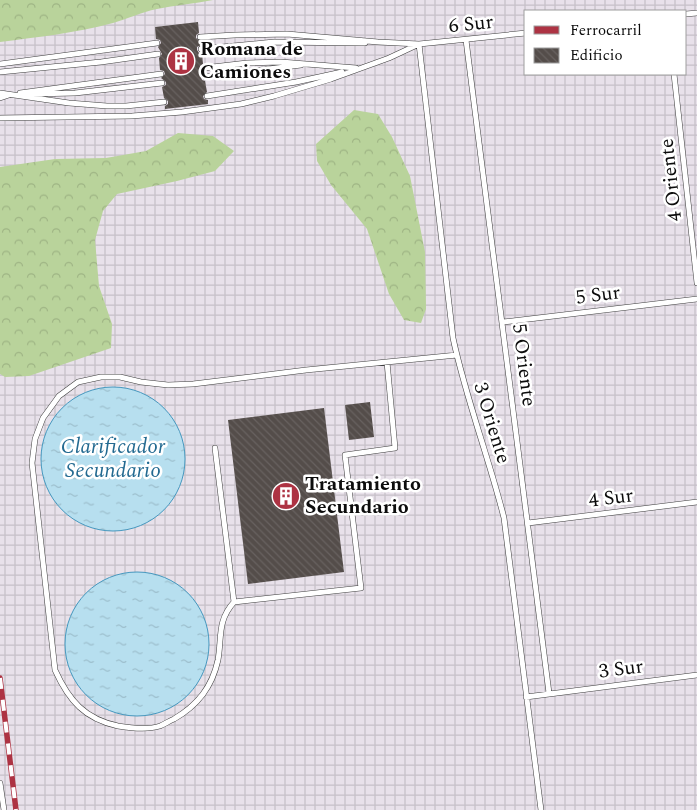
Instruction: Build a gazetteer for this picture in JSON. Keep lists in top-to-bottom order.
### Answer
{
  "streets": {
    "lane": [
      "6 Sur",
      "4 Oriente",
      "5 Sur",
      "5 Oriente",
      "3 Oriente",
      "4 Sur",
      "3 Sur"
    ]
  },
  "crossings": [
    ["6 Sur", "5 Oriente"],
    ["6 Sur", "3 Oriente"],
    ["5 Sur", "5 Oriente"],
    ["5 Oriente", "4 Sur"],
    ["5 Oriente", "3 Sur"],
    ["3 Oriente", "3 Sur"]
  ],
  "water": ["Clarificador Secundario"],
  "places": {
    "building": ["Romana de Camiones", "Tratamiento Secundario"]
  },
  "legend": ["Ferrocarril", "Edificio"]
}
